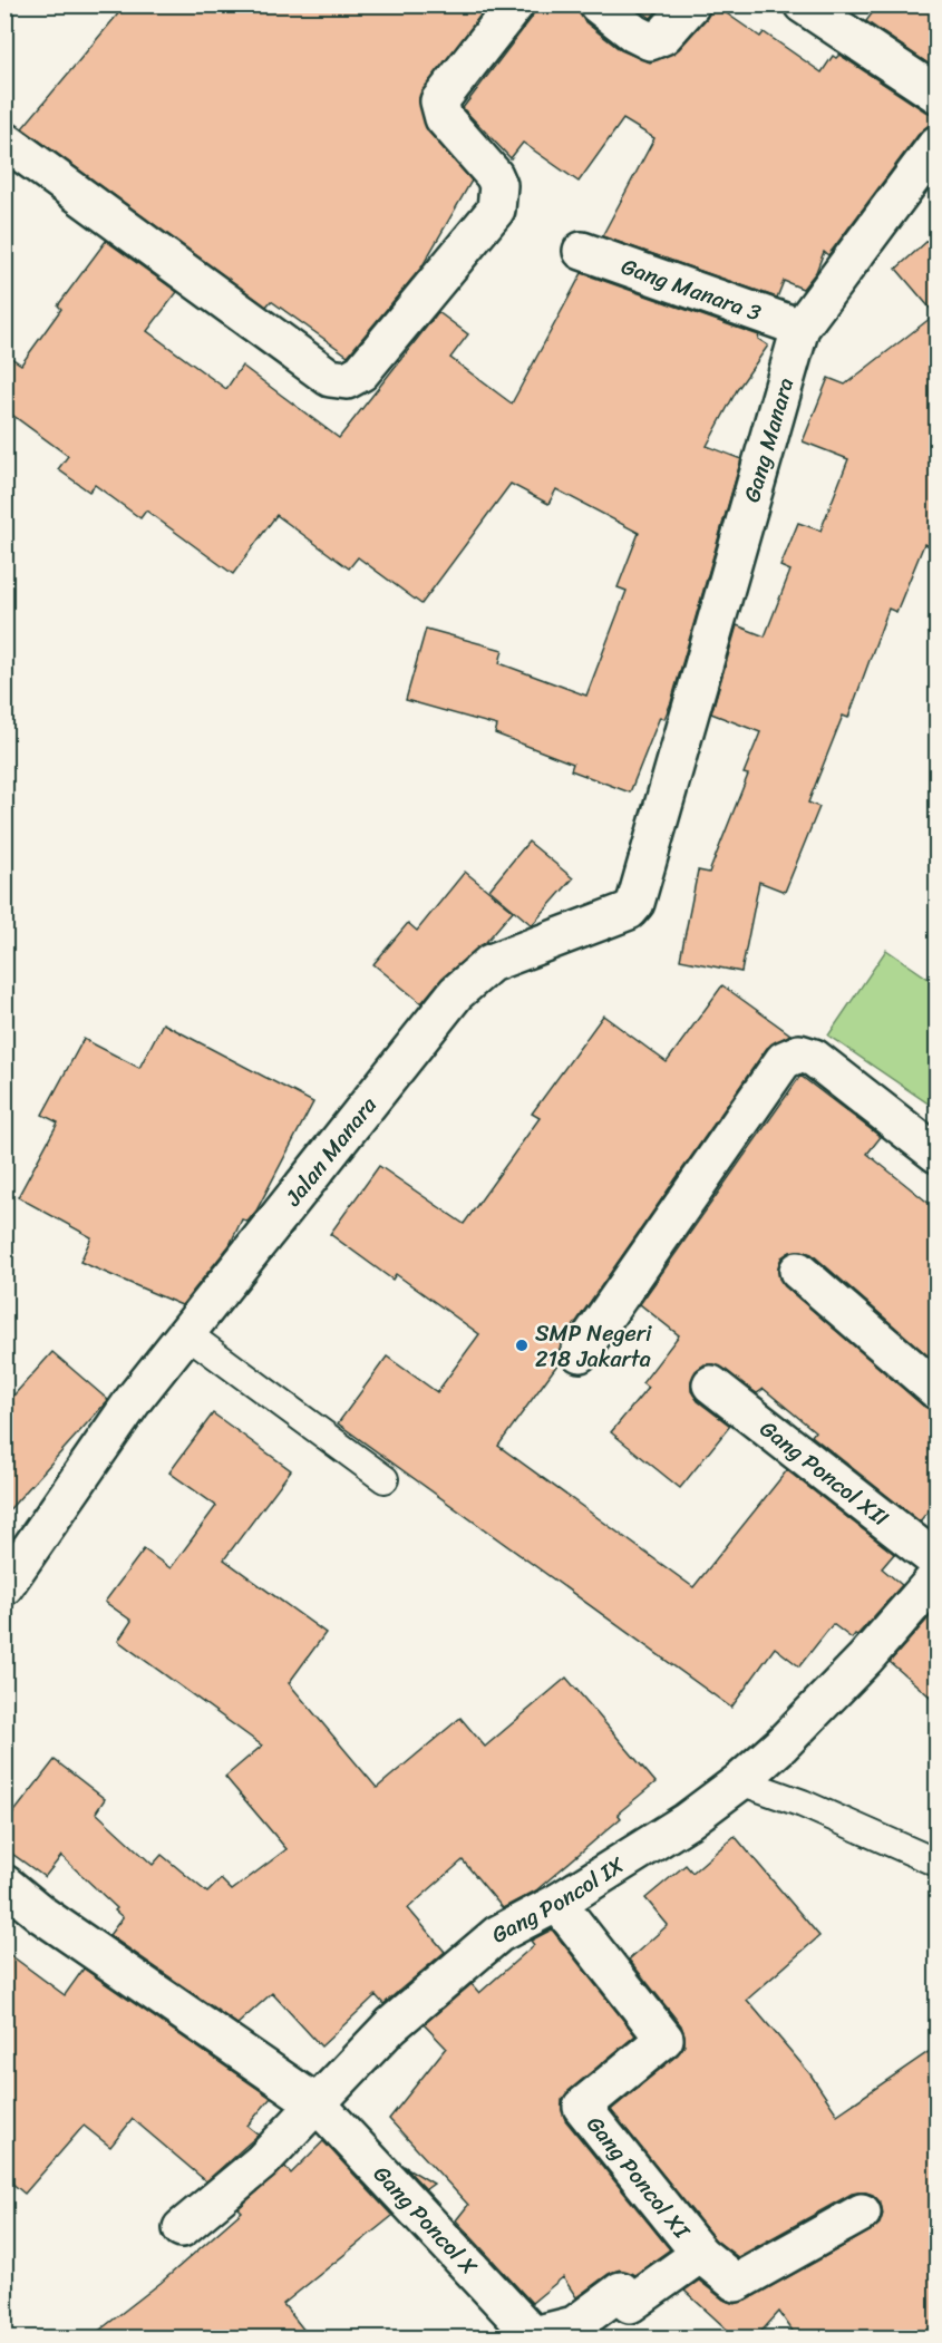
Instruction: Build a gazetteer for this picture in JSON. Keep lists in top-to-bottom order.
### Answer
{
  "streets": {
    "street": [
      "Gang Manara 3",
      "Gang Manara",
      "Jalan Manara",
      "Gang Poncol XII",
      "Gang Poncol IX",
      "Gang Poncol XI",
      "Gang Poncol X"
    ]
  },
  "crossings": [
    ["Gang Manara 3", "Gang Manara"],
    ["Gang Manara", "Jalan Manara"],
    ["Gang Poncol IX", "Gang Poncol XI"],
    ["Gang Poncol IX", "Gang Poncol X"],
    ["Gang Poncol XI", "Gang Poncol X"]
  ],
  "places": ["SMP Negeri 218 Jakarta"]
}
